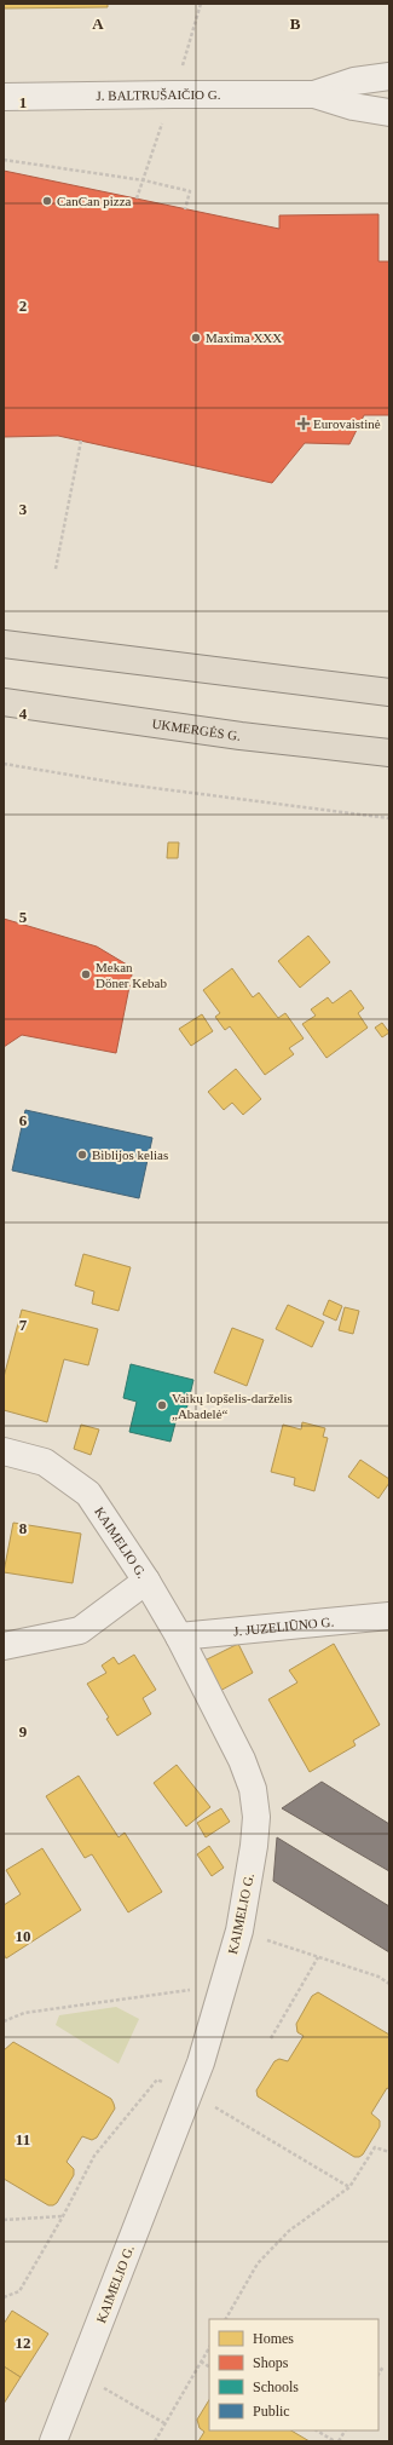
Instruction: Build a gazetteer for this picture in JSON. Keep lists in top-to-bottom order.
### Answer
{
  "streets": {
    "highway": ["UKMERGĖS G."],
    "street": ["J. BALTRUŠAIČIO G.", "KAIMELIO G.", "J. JUZELIŪNO G."]
  },
  "crossings": [
    ["KAIMELIO G.", "J. JUZELIŪNO G."]
  ],
  "places": {
    "other": [
      "CanCan pizza",
      "Maxima XXX",
      "Mekan Döner Kebab",
      "Biblijos kelias",
      "Vaikų lopšelis-darželis „Abadelė“"
    ],
    "health": ["Eurovaistinė"]
  },
  "legend": [
    "Homes",
    "Shops",
    "Schools",
    "Public"
  ],
  "grid": {
    "columns": ["A", "B"],
    "rows": [
      "1",
      "2",
      "3",
      "4",
      "5",
      "6",
      "7",
      "8",
      "9",
      "10",
      "11",
      "12"
    ]
  }
}
